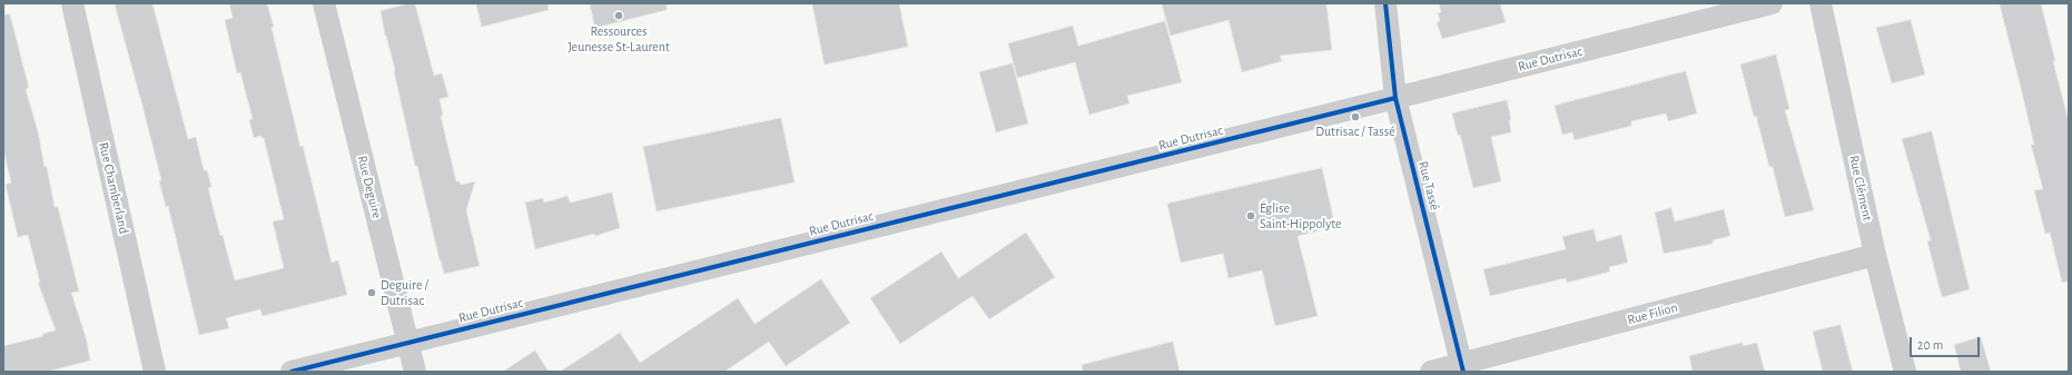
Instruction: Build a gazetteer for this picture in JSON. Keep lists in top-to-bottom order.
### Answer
{
  "streets": {
    "street": [
      "Rue Dutrisac",
      "Rue Tassé",
      "Rue Deguire",
      "Rue Chamberland",
      "Rue Clément",
      "Rue Filion"
    ]
  },
  "crossings": [
    ["Rue Dutrisac", "Rue Tassé"],
    ["Rue Dutrisac", "Rue Deguire"],
    ["Rue Tassé", "Rue Filion"],
    ["Rue Clément", "Rue Filion"]
  ],
  "places": [
    "Ressources Jeunesse St-Laurent",
    "Dutrisac / Tassé",
    "Église Saint-Hippolyte",
    "Deguire / Dutrisac"
  ],
  "scale_bar": "20 m"
}
